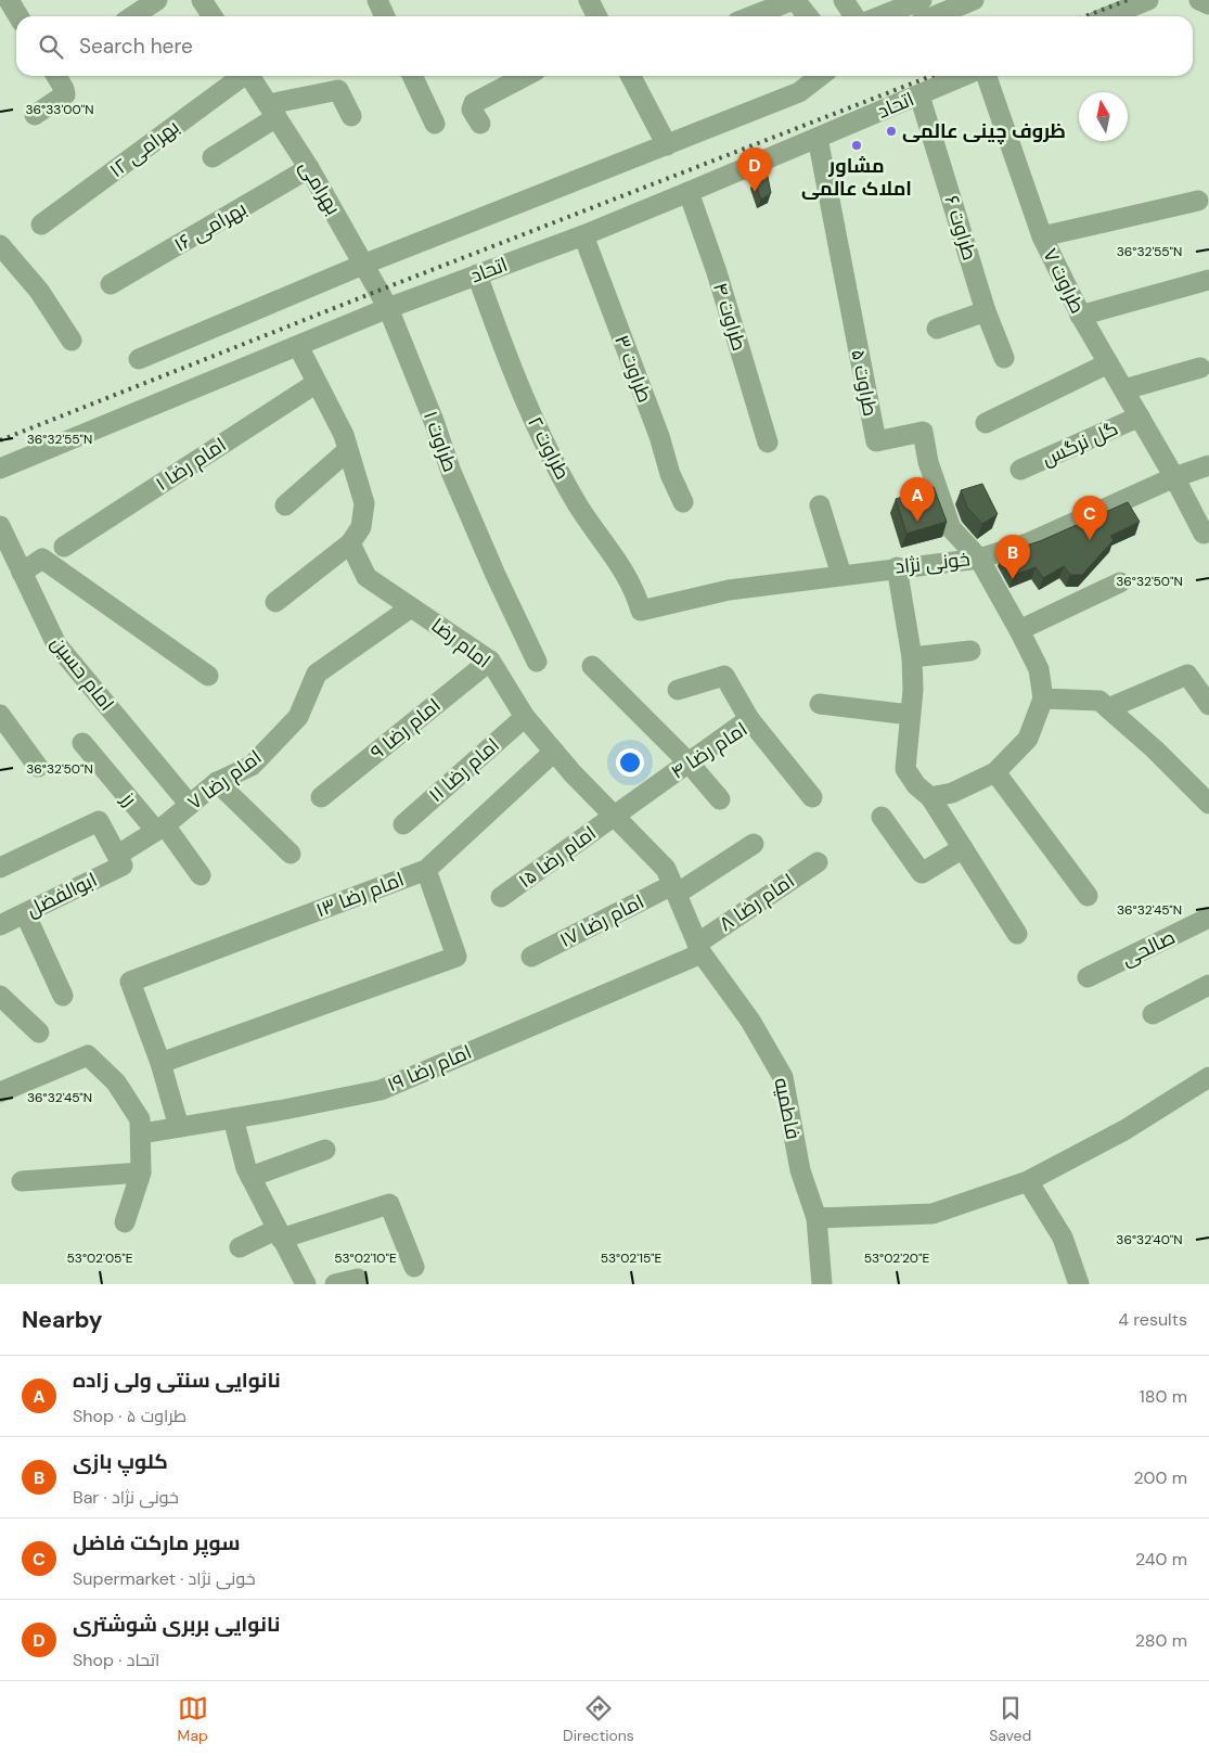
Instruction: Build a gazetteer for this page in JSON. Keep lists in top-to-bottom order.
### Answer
{
  "streets": {
    "street": [
      "اتحاد",
      "بهرامی ۱۲",
      "بهرامی",
      "بهرامی ۱۶",
      "طراوت ۶",
      "طراوت ۷",
      "طراوت ۴",
      "طراوت ۳",
      "طراوت ۵",
      "طراوت ۱",
      "گل نرگس",
      "طراوت ۲",
      "امام رضا ۱",
      "خونی نژاد",
      "امام رضا",
      "امام حسین",
      "امام رضا ۹",
      "امام رضا ۴",
      "امام رضا ۱۱",
      "امام رضا ۷",
      "رز",
      "امام رضا ۱۵",
      "ابوالفضل",
      "امام رضا ۱۳",
      "امام رضا ۸",
      "امام رضا ۱۷",
      "صالحی",
      "امام رضا ۱۹",
      "فاطمیه"
    ]
  },
  "crossings": [
    ["اتحاد", "بهرامی"],
    ["اتحاد", "طراوت ۶"],
    ["اتحاد", "طراوت ۴"],
    ["اتحاد", "طراوت ۳"],
    ["اتحاد", "طراوت ۵"],
    ["اتحاد", "طراوت ۱"],
    ["اتحاد", "طراوت ۲"],
    ["بهرامی", "بهرامی ۱۶"],
    ["بهرامی", "طراوت ۱"],
    ["طراوت ۷", "گل نرگس"],
    ["طراوت ۷", "خونی نژاد"],
    ["طراوت ۵", "خونی نژاد"],
    ["طراوت ۲", "خونی نژاد"],
    ["امام رضا", "امام رضا ۹"],
    ["امام رضا", "امام رضا ۴"],
    ["امام رضا", "امام رضا ۱۱"],
    ["امام رضا", "امام رضا ۷"],
    ["امام رضا", "امام رضا ۱۵"],
    ["امام رضا", "امام رضا ۱۳"],
    ["امام رضا", "امام رضا ۸"],
    ["امام رضا", "امام رضا ۱۷"],
    ["امام رضا", "امام رضا ۱۹"],
    ["امام رضا", "فاطمیه"],
    ["امام حسین", "امام رضا ۷"],
    ["امام رضا ۴", "امام رضا ۱۵"],
    ["امام رضا ۷", "رز"],
    ["امام رضا ۷", "ابوالفضل"],
    ["امام رضا ۸", "امام رضا ۱۹"],
    ["امام رضا ۸", "فاطمیه"],
    ["امام رضا ۱۹", "فاطمیه"]
  ],
  "places": ["ظروف چینی عالمی", "مشاور املاک عالمی"],
  "north": "top",
  "page": {
    "search": "Search here",
    "pins": [
      "D",
      "A",
      "C",
      "B"
    ],
    "heading": ["Nearby", "4 results"],
    "list": [
      {
        "mark": "A",
        "name": "نانوایی سنتی ولی زاده",
        "note": "Shop · طراوت ۵",
        "value": "180 m"
      },
      {
        "mark": "B",
        "name": "کلوپ بازی",
        "note": "Bar · خونی نژاد",
        "value": "200 m"
      },
      {
        "mark": "C",
        "name": "سوپر مارکت فاضل",
        "note": "Supermarket · خونی نژاد",
        "value": "240 m"
      },
      {
        "mark": "D",
        "name": "نانوایی بربری شوشتری",
        "note": "Shop · اتحاد",
        "value": "280 m"
      }
    ],
    "nav": ["Map", "Directions", "Saved"]
  },
  "coordinates": [
    "36°33'00\"N",
    "36°32'55\"N",
    "36°32'50\"N",
    "36°32'45\"N",
    "36°32'40\"N",
    "53°02'05\"E",
    "53°02'10\"E",
    "53°02'15\"E",
    "53°02'20\"E"
  ]
}
